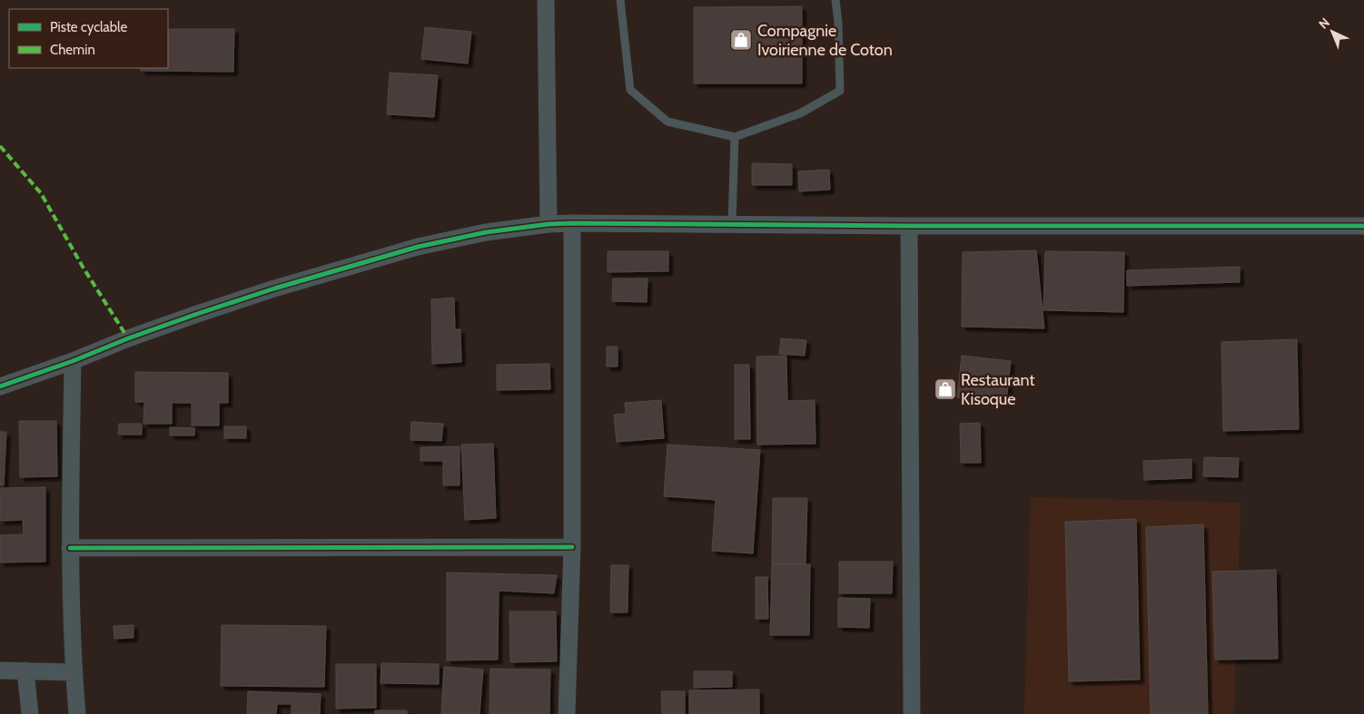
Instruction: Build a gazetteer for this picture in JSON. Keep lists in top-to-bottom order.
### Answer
{
  "places": {
    "shop": ["Compagnie Ivoirienne de Coton", "Restaurant Kisoque"]
  },
  "legend": ["Piste cyclable", "Chemin"],
  "north": "top left"
}
